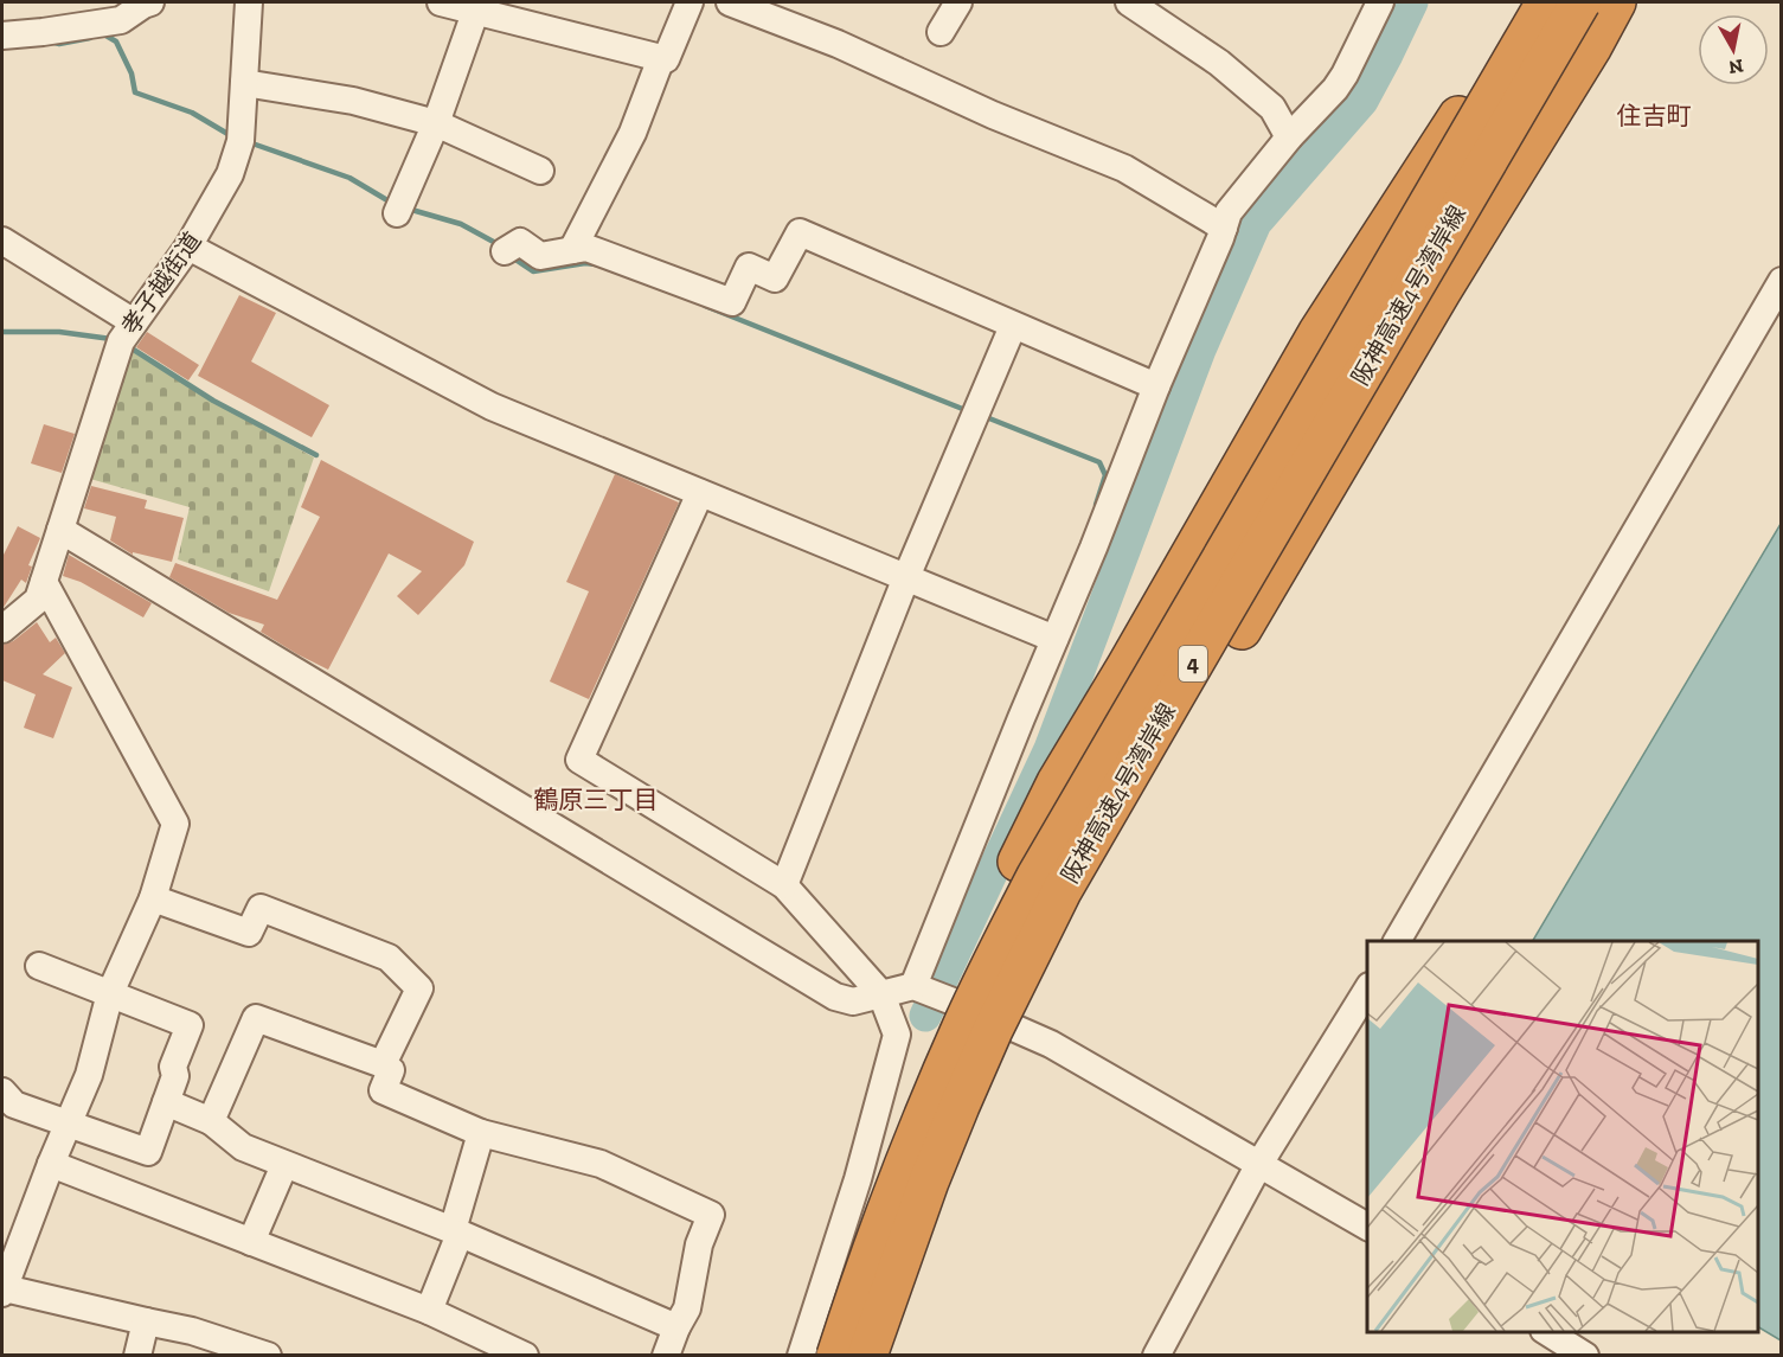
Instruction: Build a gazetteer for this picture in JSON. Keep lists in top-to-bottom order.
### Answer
{
  "streets": {
    "highway": ["阪神高速4号湾岸線", "4"],
    "street": ["孝子越街道"]
  },
  "districts": ["住吉町", "鶴原三丁目"],
  "north": "bottom"
}
